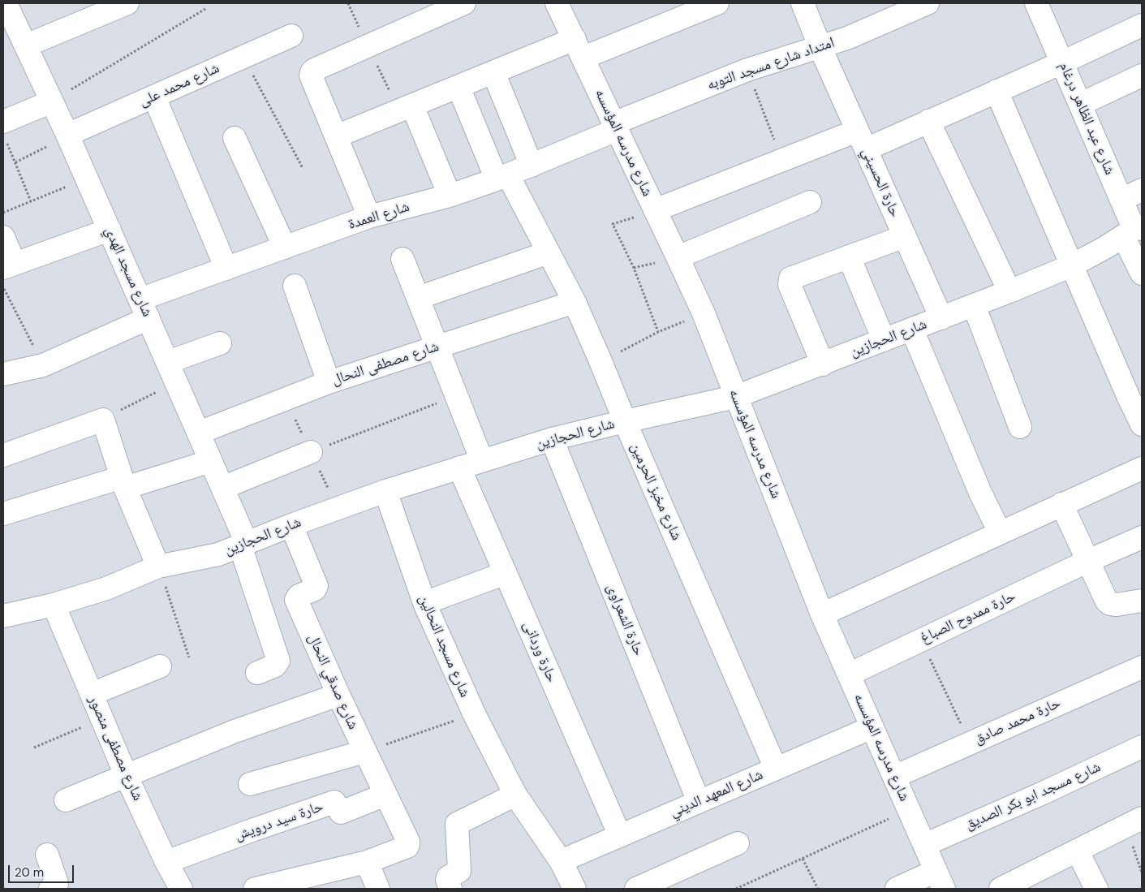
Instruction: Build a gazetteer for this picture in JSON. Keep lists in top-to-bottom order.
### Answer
{
  "streets": {
    "street": [
      "امتداد شارع مسجد التوبه",
      "شارع محمد على",
      "شارع عبد الظاهر درغام",
      "شارع مدرسه المؤسسه",
      "حارة الحسيني",
      "شارع العمدة",
      "شارع مسجد الهدي",
      "شارع الحجازين",
      "شارع مصطفى النحال",
      "شارع مخبز الحرمين",
      "حارة ممدوح الصباغ",
      "حارة الشعراوى",
      "شارع مسجد النحالين",
      "حارة وردانى",
      "شارع صدقي النحال",
      "حارة محمد صادق",
      "شارع مصطفى منصور",
      "شارع المعهد الديني",
      "شارع مسجد ابو بكر الصديق",
      "حارة سيد درويش"
    ]
  },
  "crossings": [
    ["امتداد شارع مسجد التوبه", "شارع مدرسه المؤسسه"],
    ["امتداد شارع مسجد التوبه", "حارة الحسيني"],
    ["امتداد شارع مسجد التوبه", "شارع العمدة"],
    ["شارع محمد على", "شارع مسجد الهدي"],
    ["شارع عبد الظاهر درغام", "شارع الحجازين"],
    ["شارع مدرسه المؤسسه", "شارع العمدة"],
    ["شارع مدرسه المؤسسه", "شارع الحجازين"],
    ["شارع مدرسه المؤسسه", "حارة ممدوح الصباغ"],
    ["شارع مدرسه المؤسسه", "حارة محمد صادق"],
    ["شارع مدرسه المؤسسه", "شارع المعهد الديني"],
    ["شارع مدرسه المؤسسه", "شارع مسجد ابو بكر الصديق"],
    ["حارة الحسيني", "شارع الحجازين"],
    ["شارع العمدة", "شارع مسجد الهدي"],
    ["شارع العمدة", "شارع مخبز الحرمين"],
    ["شارع مسجد الهدي", "شارع الحجازين"],
    ["شارع مسجد الهدي", "شارع مصطفى النحال"],
    ["شارع الحجازين", "شارع مخبز الحرمين"],
    ["شارع الحجازين", "حارة الشعراوى"],
    ["شارع الحجازين", "شارع مسجد النحالين"],
    ["شارع الحجازين", "حارة وردانى"],
    ["شارع الحجازين", "شارع صدقي النحال"],
    ["شارع الحجازين", "شارع مصطفى منصور"],
    ["شارع مصطفى النحال", "شارع مخبز الحرمين"],
    ["شارع مخبز الحرمين", "شارع المعهد الديني"],
    ["حارة الشعراوى", "شارع المعهد الديني"],
    ["شارع مسجد النحالين", "شارع المعهد الديني"],
    ["حارة وردانى", "شارع المعهد الديني"],
    ["شارع صدقي النحال", "حارة سيد درويش"],
    ["شارع مصطفى منصور", "حارة سيد درويش"]
  ],
  "scale_bar": "20 m"
}
